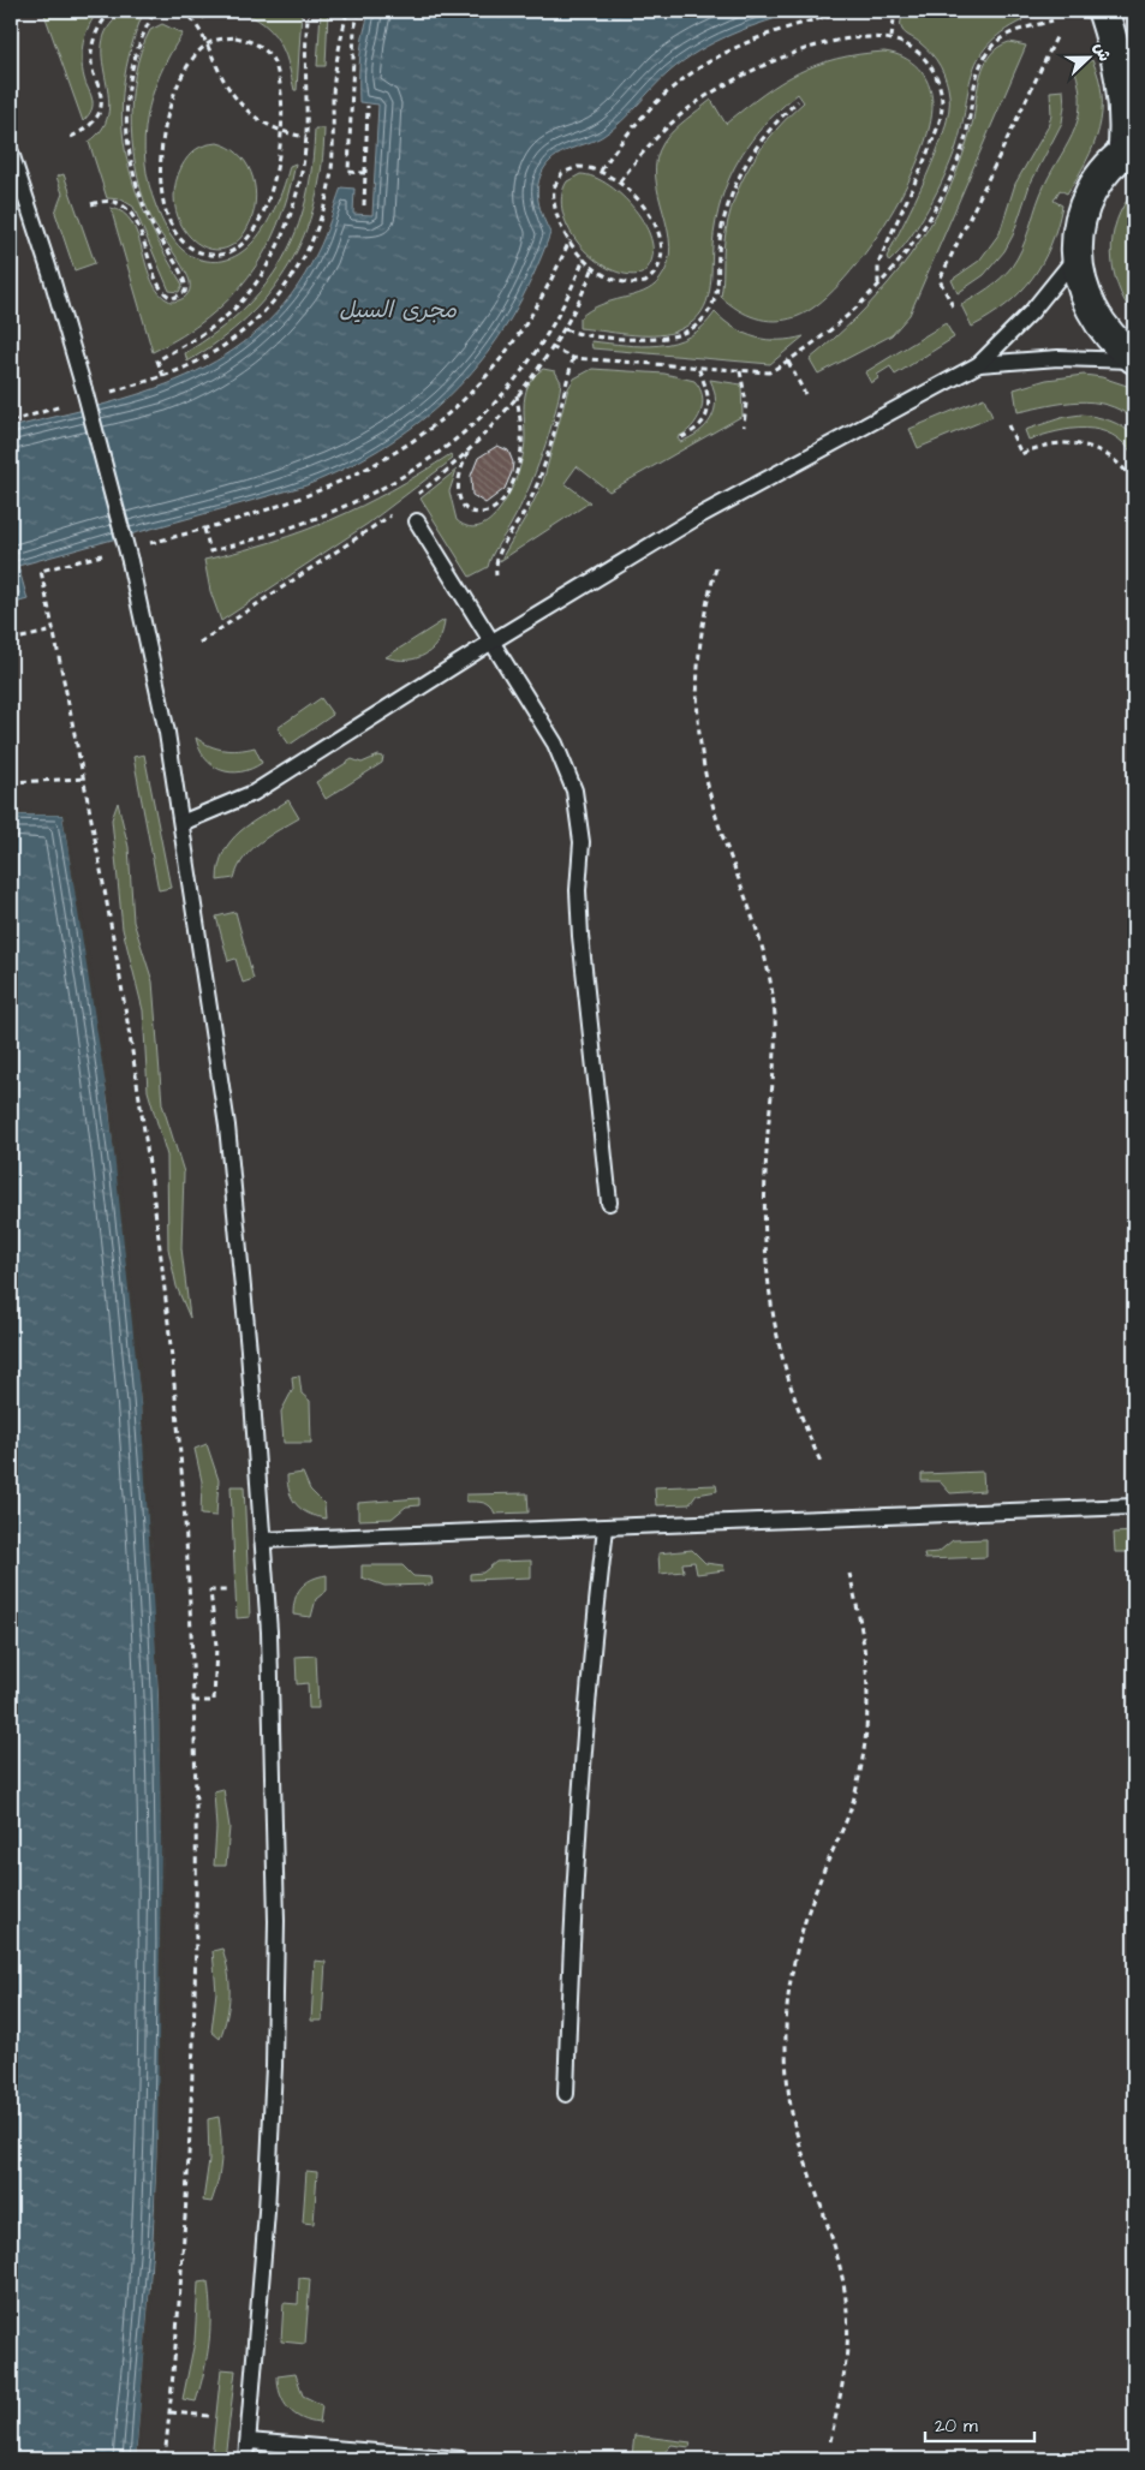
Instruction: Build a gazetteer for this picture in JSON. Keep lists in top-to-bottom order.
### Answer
{
  "water": ["مجرى السيل"],
  "scale_bar": "20 m",
  "north": "right"
}
